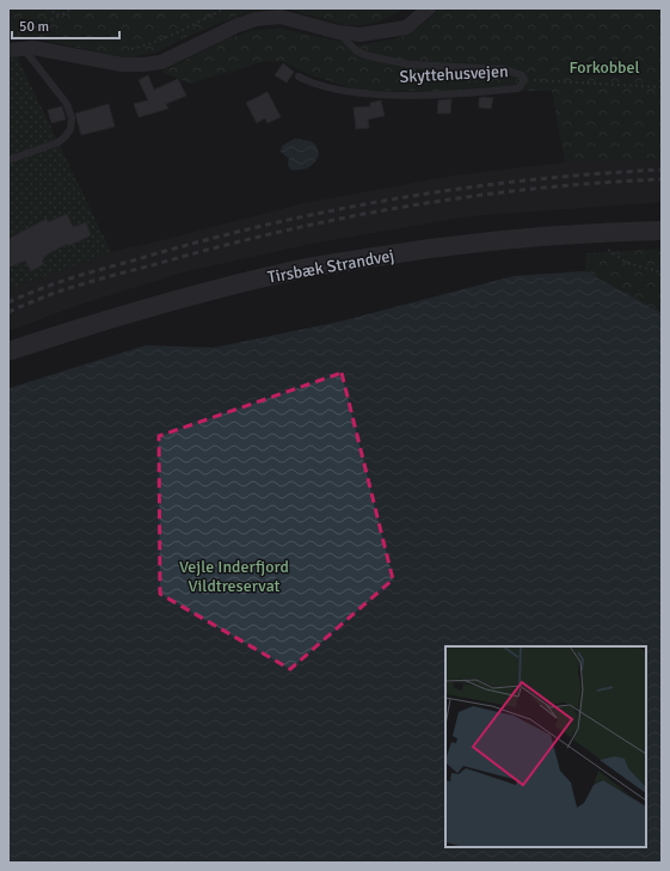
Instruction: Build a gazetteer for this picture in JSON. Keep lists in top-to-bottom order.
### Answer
{
  "streets": {
    "street": ["Skyttehusvejen", "Tirsbæk Strandvej"]
  },
  "parks": ["Forkobbel", "Vejle Inderfjord Vildtreservat"],
  "scale_bar": "50 m"
}
